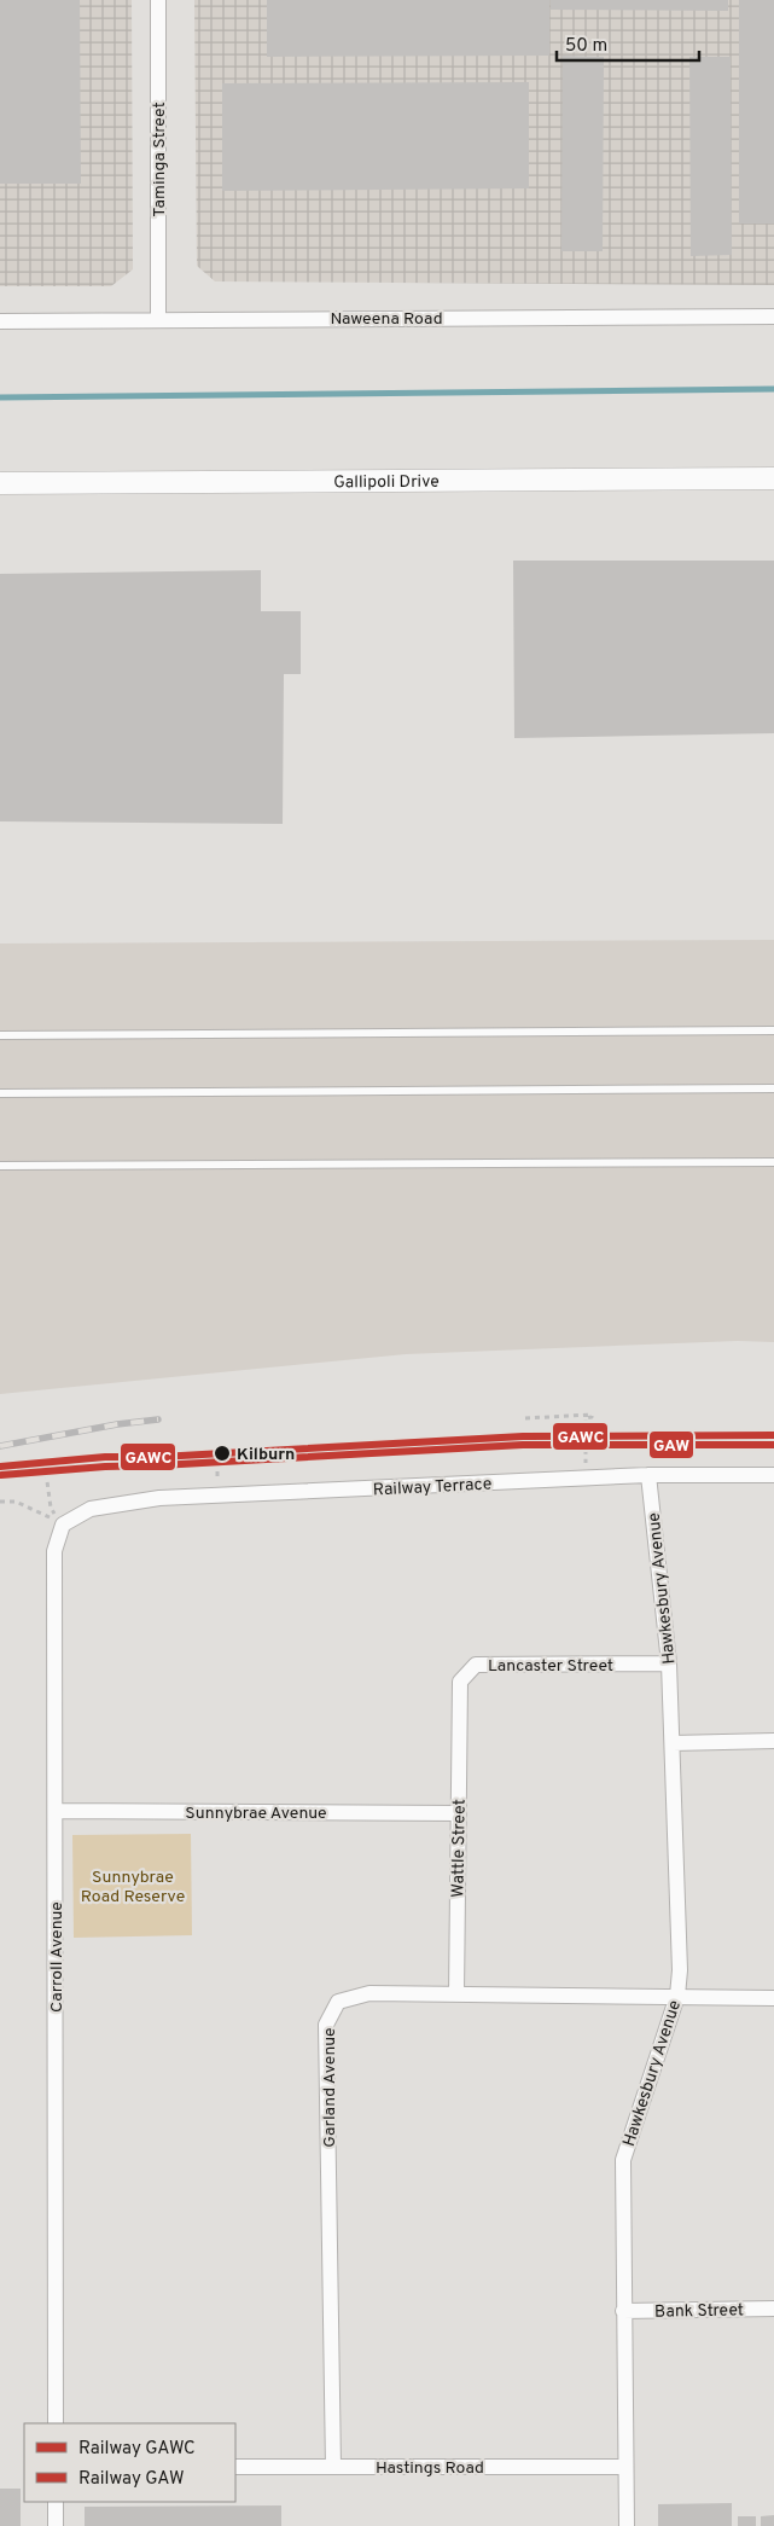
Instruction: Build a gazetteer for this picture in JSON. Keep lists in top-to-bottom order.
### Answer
{
  "streets": {
    "street": [
      "Taminga Street",
      "Naweena Road",
      "Gallipoli Drive",
      "Railway Terrace",
      "Hawkesbury Avenue",
      "Lancaster Street",
      "Sunnybrae Avenue",
      "Wattle Street",
      "Carroll Avenue",
      "Garland Avenue",
      "Bank Street",
      "Hastings Road"
    ]
  },
  "crossings": [
    ["Taminga Street", "Naweena Road"],
    ["Railway Terrace", "Hawkesbury Avenue"],
    ["Railway Terrace", "Carroll Avenue"],
    ["Hawkesbury Avenue", "Lancaster Street"],
    ["Hawkesbury Avenue", "Garland Avenue"],
    ["Hawkesbury Avenue", "Bank Street"],
    ["Hawkesbury Avenue", "Hastings Road"],
    ["Lancaster Street", "Wattle Street"],
    ["Sunnybrae Avenue", "Wattle Street"],
    ["Sunnybrae Avenue", "Carroll Avenue"],
    ["Wattle Street", "Garland Avenue"],
    ["Garland Avenue", "Hastings Road"]
  ],
  "parks": ["Sunnybrae Road Reserve"],
  "places": ["Kilburn"],
  "lines": ["rail line GAWC", "rail line GAW"],
  "legend": ["Railway GAWC", "Railway GAW"],
  "scale_bar": "50 m"
}
